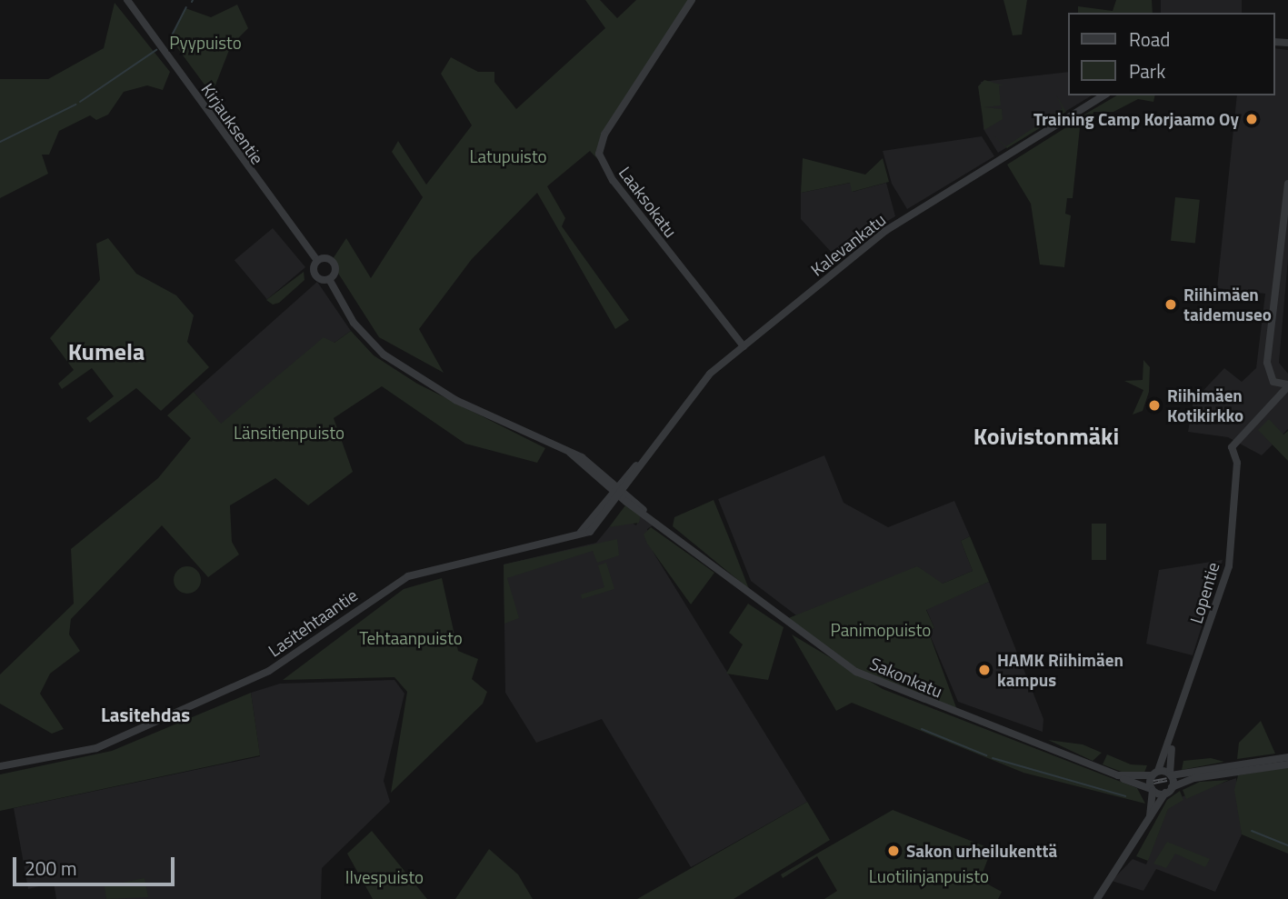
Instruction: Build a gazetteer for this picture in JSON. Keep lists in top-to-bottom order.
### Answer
{
  "streets": {
    "street": [
      "Kirjauksentie",
      "Laaksokatu",
      "Kalevankatu",
      "Lopentie",
      "Lasitehtaantie",
      "Sakonkatu"
    ]
  },
  "crossings": [
    ["Laaksokatu", "Kalevankatu"],
    ["Kalevankatu", "Lasitehtaantie"],
    ["Kalevankatu", "Sakonkatu"],
    ["Lopentie", "Sakonkatu"],
    ["Lasitehtaantie", "Sakonkatu"]
  ],
  "districts": ["Kumela", "Koivistonmäki", "Lasitehdas"],
  "parks": [
    "Pyypuisto",
    "Latupuisto",
    "Länsitienpuisto",
    "Panimopuisto",
    "Tehtaanpuisto",
    "Luotilinjanpuisto",
    "Ilvespuisto"
  ],
  "places": [
    "Training Camp Korjaamo Oy",
    "Riihimäen taidemuseo",
    "Riihimäen Kotikirkko",
    "HAMK Riihimäen kampus",
    "Sakon urheilukenttä"
  ],
  "legend": ["Road", "Park"],
  "scale_bar": "200 m"
}
